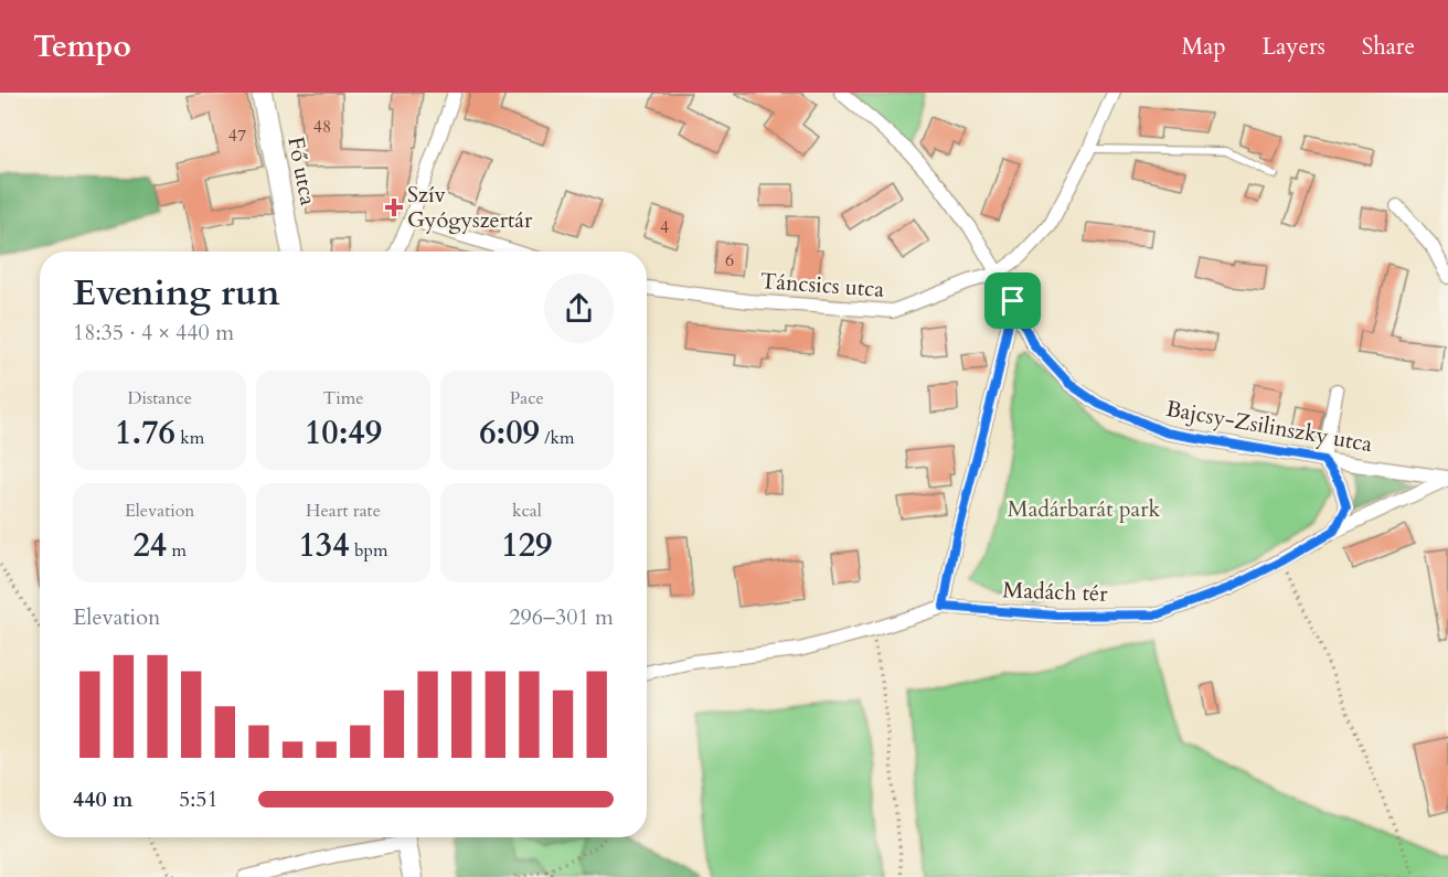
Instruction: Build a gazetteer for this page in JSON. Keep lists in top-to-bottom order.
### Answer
{
  "streets": {
    "main road": ["Fő utca"],
    "street": ["Táncsics utca", "Bajcsy-Zsilinszky utca", "Madách tér"]
  },
  "crossings": [
    ["Táncsics utca", "Bajcsy-Zsilinszky utca"],
    ["Bajcsy-Zsilinszky utca", "Madách tér"]
  ],
  "parks": ["Madárbarát park"],
  "places": {
    "health": ["Szív Gyógyszertár"]
  },
  "house_numbers": [
    "48",
    "47",
    "4",
    "6"
  ],
  "page": {
    "header": "Tempo",
    "nav": ["Map", "Layers", "Share"],
    "heading": ["Evening run", "18:35 · 4 × 440 m"],
    "stats": [
      ["Distance", "1.76 km"],
      ["Time", "10:49"],
      ["Pace", "6:09 /km"],
      ["Elevation", "24 m"],
      ["Heart rate", "134 bpm"],
      ["kcal", "129"]
    ],
    "chart": ["Elevation", "296–301 m"],
    "list": [
      {
        "name": "440 m",
        "note": "5:51"
      }
    ]
  }
}
